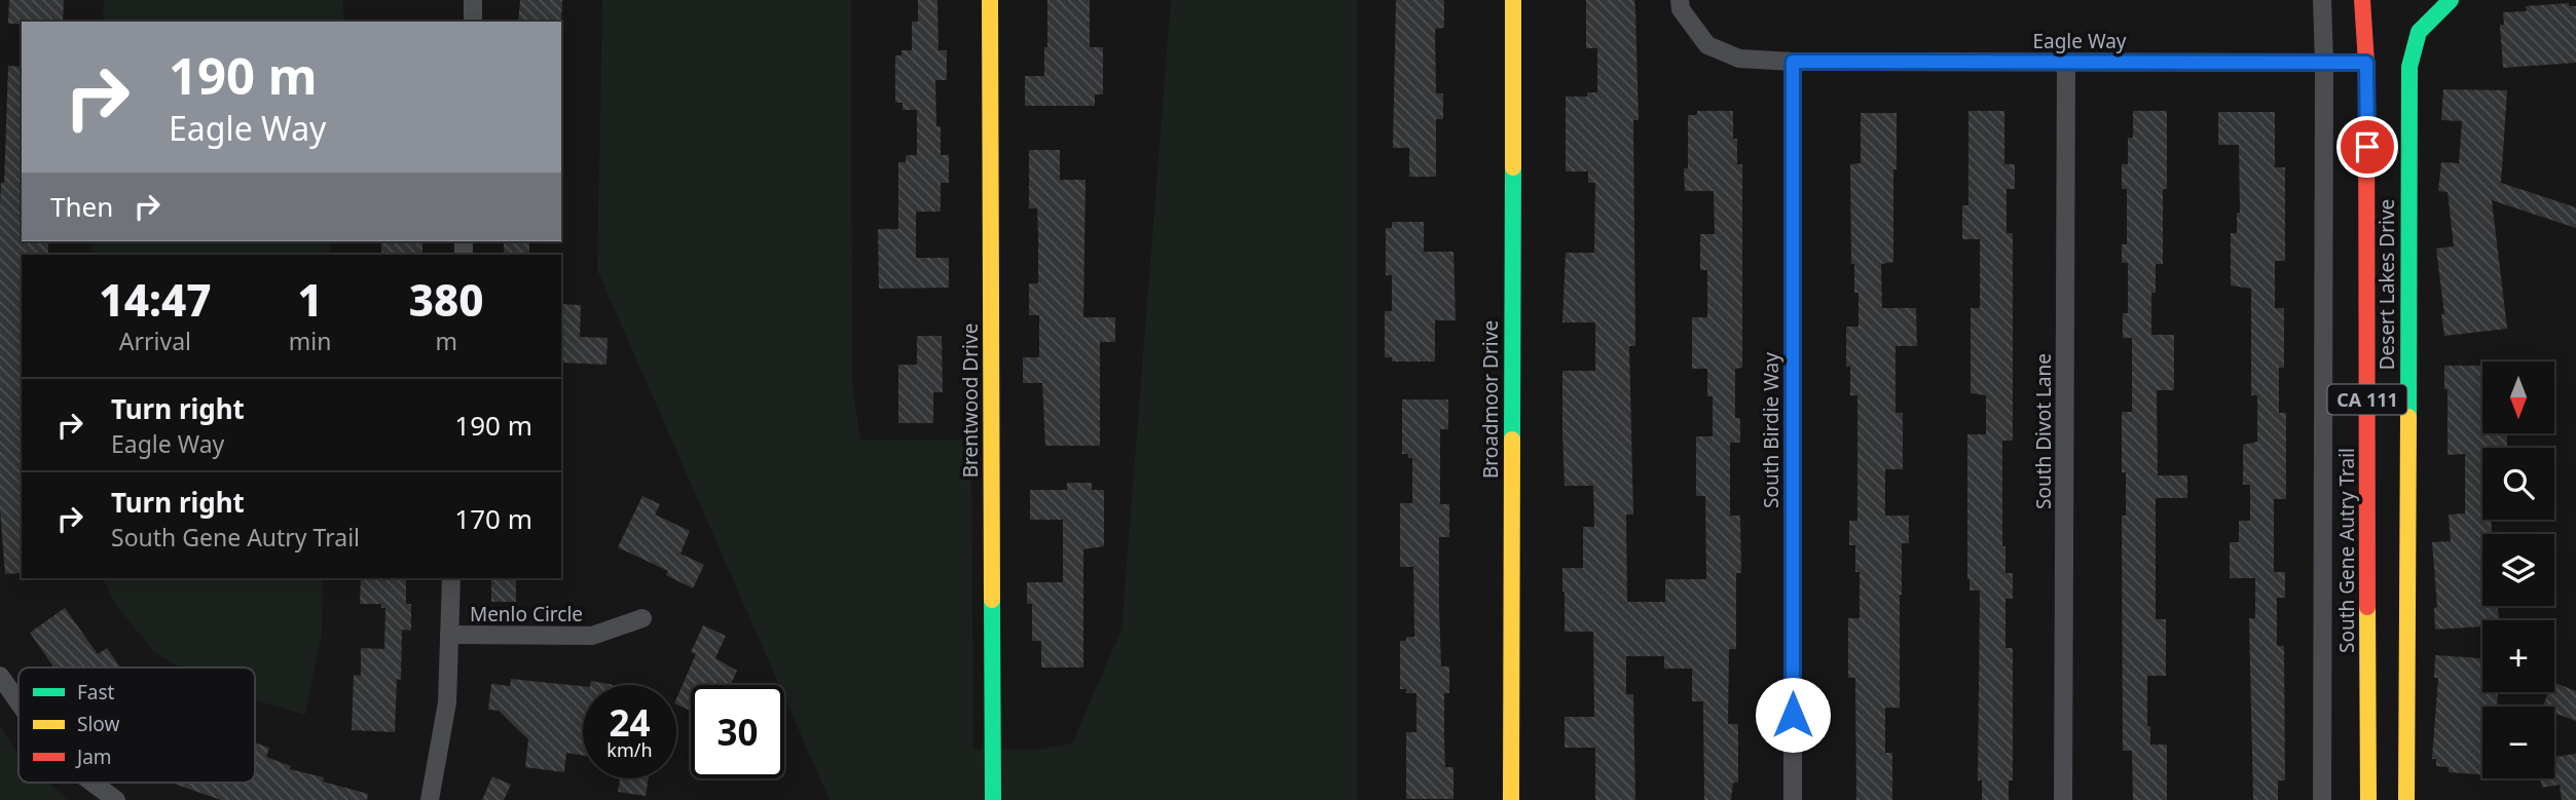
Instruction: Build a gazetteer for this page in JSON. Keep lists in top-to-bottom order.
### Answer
{
  "streets": {
    "street": [
      "Eagle Way",
      "Desert Lakes Drive",
      "Broadmoor Drive",
      "CA 111",
      "Brentwood Drive",
      "South Birdie Way",
      "South Divot Lane",
      "South Gene Autry Trail",
      "Menlo Circle"
    ]
  },
  "crossings": [
    ["Eagle Way", "South Birdie Way"],
    ["Eagle Way", "South Divot Lane"],
    ["Eagle Way", "South Gene Autry Trail"]
  ],
  "legend": ["Fast", "Slow", "Jam"],
  "north": "bottom",
  "page": {
    "turn": ["190 m", "Eagle Way"],
    "then": "Then",
    "eta": [
      "14:47",
      "Arrival",
      "1",
      "min",
      "380",
      "m"
    ],
    "map_buttons": ["+", "−"],
    "list": [
      {
        "name": "Turn right",
        "note": "Eagle Way",
        "value": "190 m"
      },
      {
        "name": "Turn right",
        "note": "South Gene Autry Trail",
        "value": "170 m"
      }
    ],
    "speed": "24 km/h",
    "limit": "30"
  }
}
